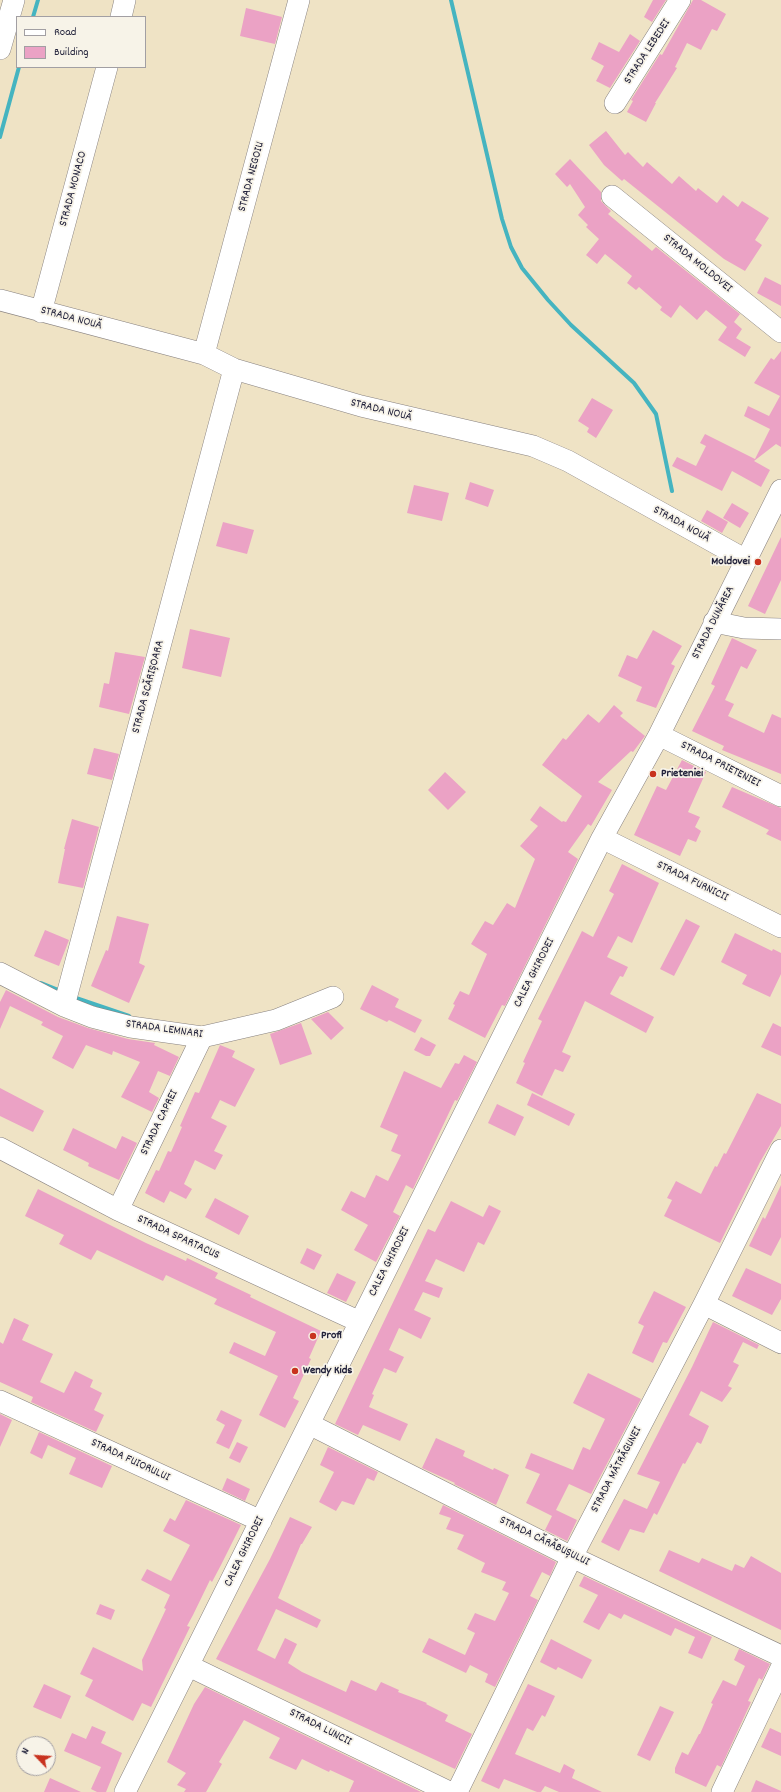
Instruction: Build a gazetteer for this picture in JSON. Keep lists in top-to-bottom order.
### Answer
{
  "streets": {
    "street": [
      "STRADA LEBEDEI",
      "STRADA NEGOIU",
      "STRADA MONACO",
      "STRADA MOLDOVEI",
      "STRADA NOUĂ",
      "STRADA DUNĂREA",
      "STRADA SCĂRIȘOARA",
      "STRADA PRIETENIEI",
      "STRADA FURNICII",
      "CALEA GHIRODEI",
      "STRADA LEMNARI",
      "STRADA CAPREI",
      "STRADA SPARTACUS",
      "STRADA FUIORULUI",
      "STRADA MĂTRĂGUNEI",
      "STRADA CĂRĂBUȘULUI",
      "STRADA LUNCII"
    ]
  },
  "crossings": [
    ["STRADA NEGOIU", "STRADA NOUĂ"],
    ["STRADA MONACO", "STRADA NOUĂ"],
    ["STRADA NOUĂ", "STRADA DUNĂREA"],
    ["STRADA NOUĂ", "STRADA SCĂRIȘOARA"],
    ["STRADA DUNĂREA", "STRADA PRIETENIEI"],
    ["STRADA DUNĂREA", "CALEA GHIRODEI"],
    ["STRADA SCĂRIȘOARA", "STRADA LEMNARI"],
    ["STRADA PRIETENIEI", "CALEA GHIRODEI"],
    ["STRADA FURNICII", "CALEA GHIRODEI"],
    ["CALEA GHIRODEI", "STRADA SPARTACUS"],
    ["CALEA GHIRODEI", "STRADA FUIORULUI"],
    ["CALEA GHIRODEI", "STRADA CĂRĂBUȘULUI"],
    ["CALEA GHIRODEI", "STRADA LUNCII"],
    ["STRADA LEMNARI", "STRADA CAPREI"],
    ["STRADA CAPREI", "STRADA SPARTACUS"],
    ["STRADA MĂTRĂGUNEI", "STRADA CĂRĂBUȘULUI"]
  ],
  "places": [
    "Moldovei",
    "Prieteniei",
    "Profi",
    "Wendy Kids"
  ],
  "legend": ["Road", "Building"],
  "north": "top left"
}
